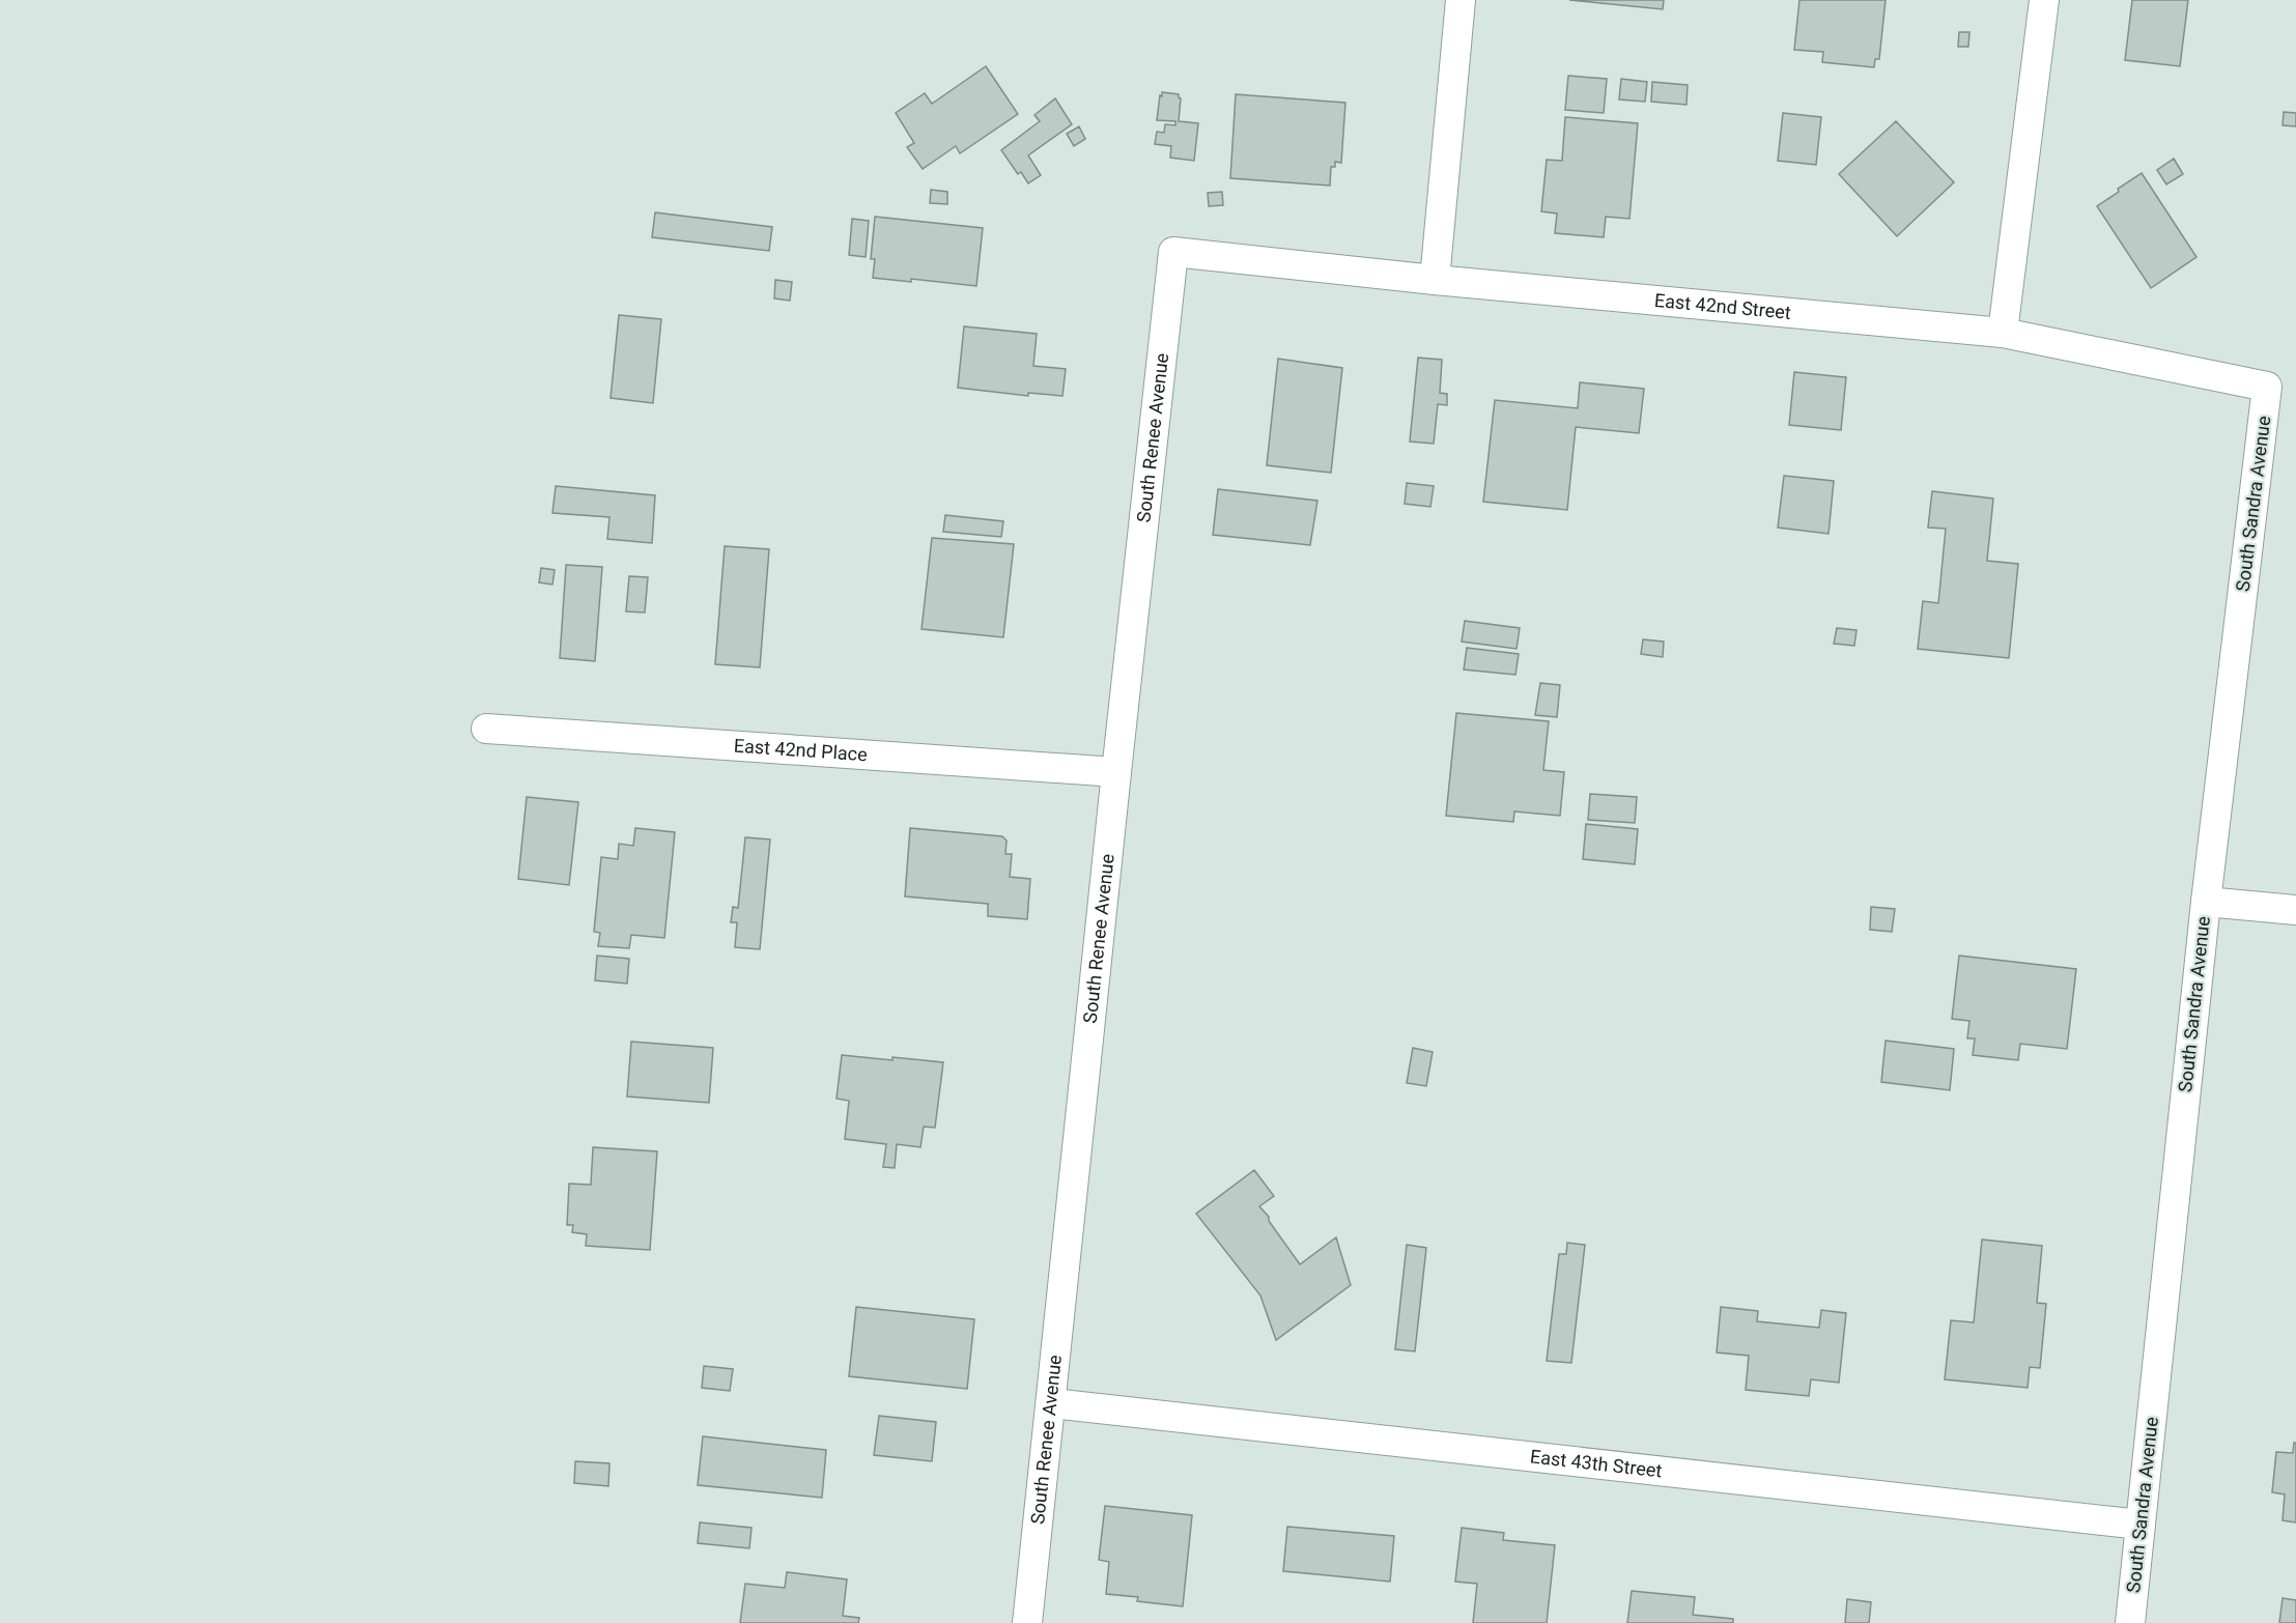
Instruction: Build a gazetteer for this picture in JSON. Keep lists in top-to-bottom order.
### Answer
{
  "streets": {
    "street": [
      "East 42nd Street",
      "South Renee Avenue",
      "South Sandra Avenue",
      "East 42nd Place",
      "East 43th Street"
    ]
  },
  "crossings": [
    ["East 42nd Street", "South Renee Avenue"],
    ["East 42nd Street", "South Sandra Avenue"],
    ["South Renee Avenue", "East 42nd Place"],
    ["South Renee Avenue", "East 43th Street"],
    ["South Sandra Avenue", "East 43th Street"]
  ]
}
